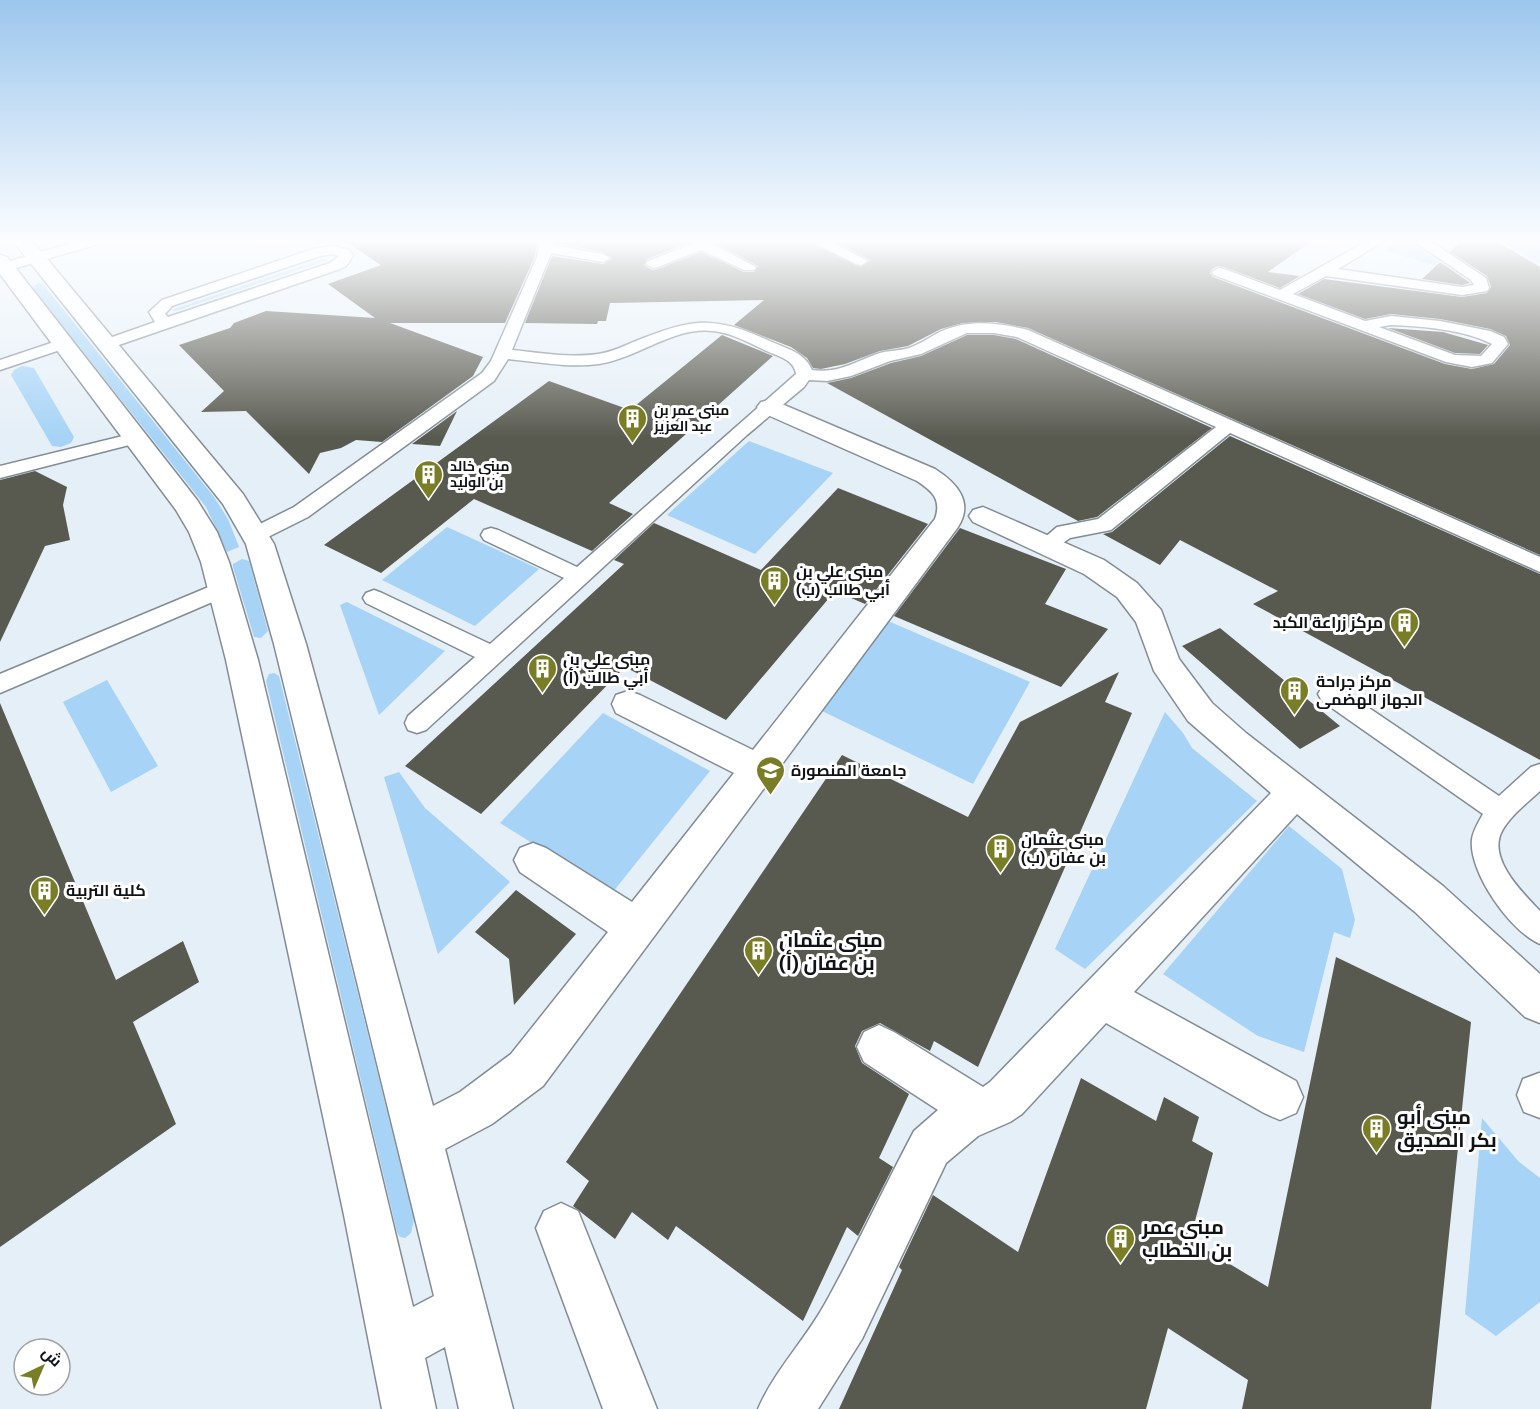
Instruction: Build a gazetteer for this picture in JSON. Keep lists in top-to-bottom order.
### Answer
{
  "places": {
    "building": [
      "مبنى عمر بن عبد العزيز",
      "مبنى خالد بن الوليد",
      "مبنى علي بن أبي طالب (ب)",
      "مركز زراعة الكبد",
      "مبنى علي بن أبي طالب (أ)",
      "مركز جراحة الجهاز الهضمى",
      "مبنى عثمان بن عفان (ب)",
      "كلية التربية",
      "مبنى عثمان بن عفان (أ)",
      "مبنى أبو بكر الصديق",
      "مبنى عمر بن الخطاب"
    ],
    "school or university": ["جامعة المنصورة"]
  },
  "north": "top right"
}
